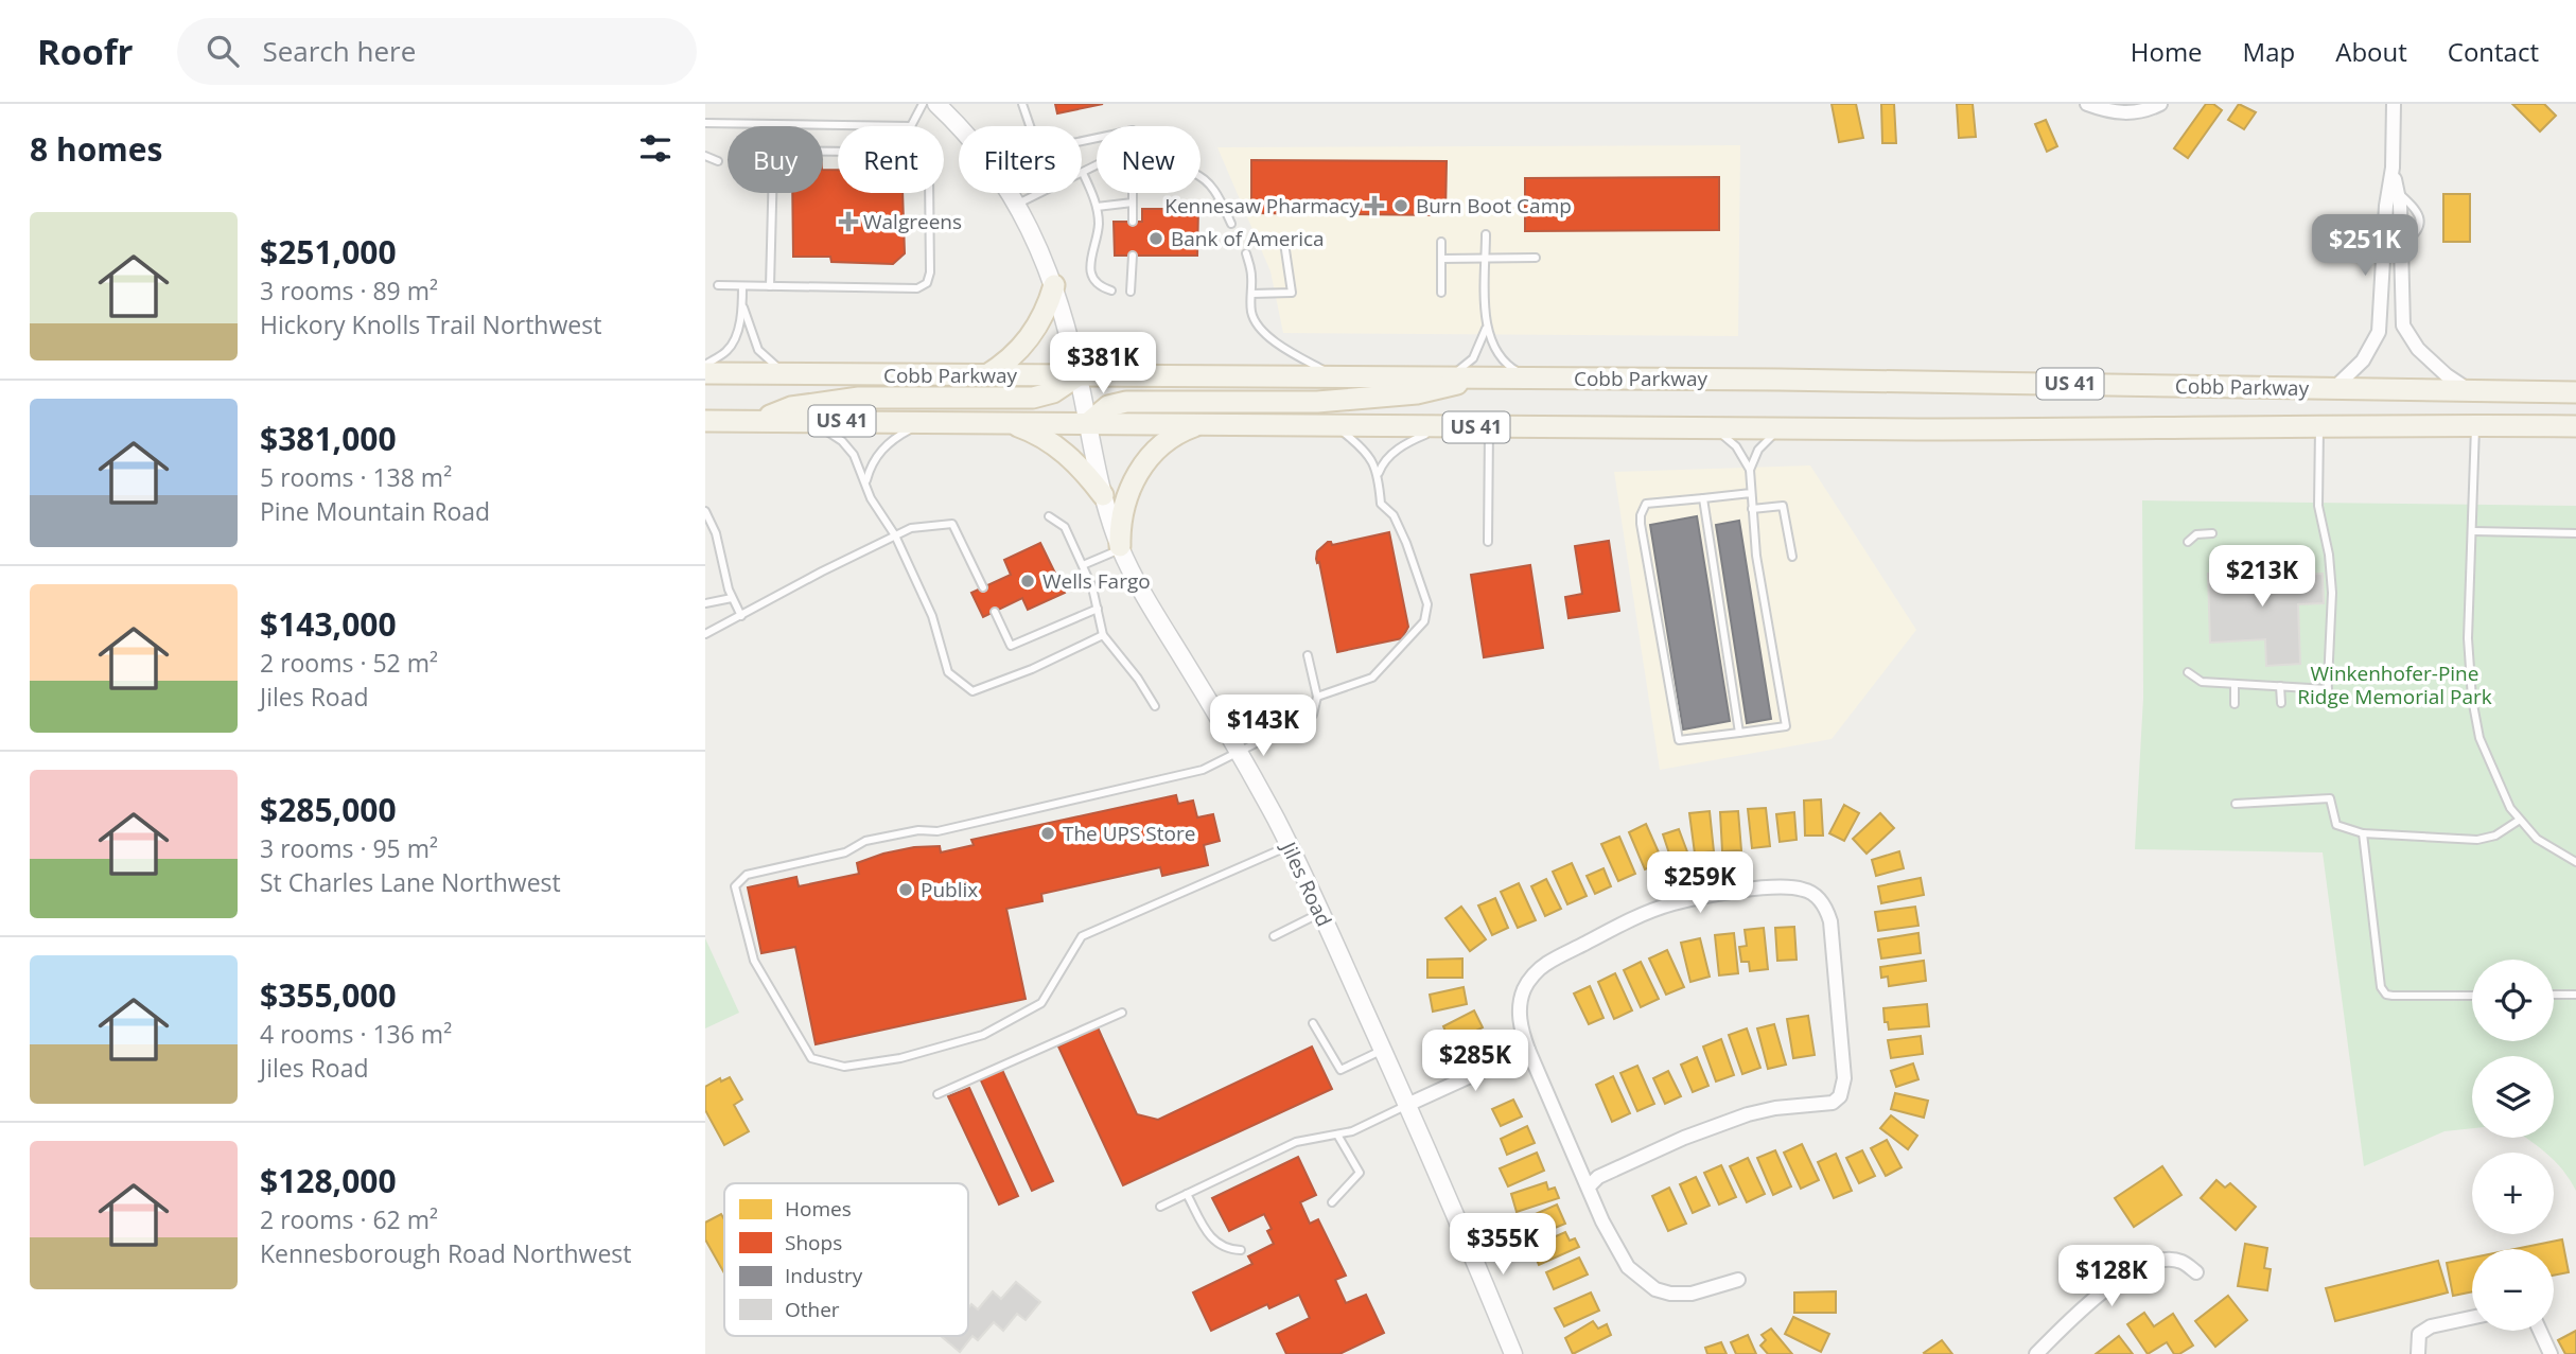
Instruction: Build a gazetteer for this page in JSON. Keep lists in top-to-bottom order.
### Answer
{
  "streets": {
    "main road": ["Cobb Parkway", "US 41"],
    "street": ["Jiles Road"]
  },
  "crossings": [
    ["Cobb Parkway", "Jiles Road"]
  ],
  "parks": ["Winkenhofer-Pine Ridge Memorial Park"],
  "places": {
    "health": ["Kennesaw Pharmacy", "Walgreens"],
    "other": [
      "Burn Boot Camp",
      "Bank of America",
      "Wells Fargo",
      "The UPS Store",
      "Publix"
    ]
  },
  "legend": [
    "Homes",
    "Shops",
    "Industry",
    "Other"
  ],
  "page": {
    "header": "Roofr",
    "search": "Search here",
    "nav": [
      "Home",
      "Map",
      "About",
      "Contact"
    ],
    "heading": "8 homes",
    "chip": [
      "Buy",
      "Rent",
      "Filters",
      "New"
    ],
    "list": [
      {
        "name": "$251,000",
        "note": "3 rooms · 89 m² · Hickory Knolls Trail Northwest"
      },
      {
        "name": "$381,000",
        "note": "5 rooms · 138 m² · Pine Mountain Road"
      },
      {
        "name": "$143,000",
        "note": "2 rooms · 52 m² · Jiles Road"
      },
      {
        "name": "$285,000",
        "note": "3 rooms · 95 m² · St Charles Lane Northwest"
      },
      {
        "name": "$355,000",
        "note": "4 rooms · 136 m² · Jiles Road"
      },
      {
        "name": "$128,000",
        "note": "2 rooms · 62 m² · Kennesborough Road Northwest"
      }
    ],
    "price": [
      "$251K",
      "$381K",
      "$213K",
      "$143K",
      "$259K",
      "$285K",
      "$355K",
      "$128K"
    ],
    "map_buttons": ["+", "−"]
  }
}
